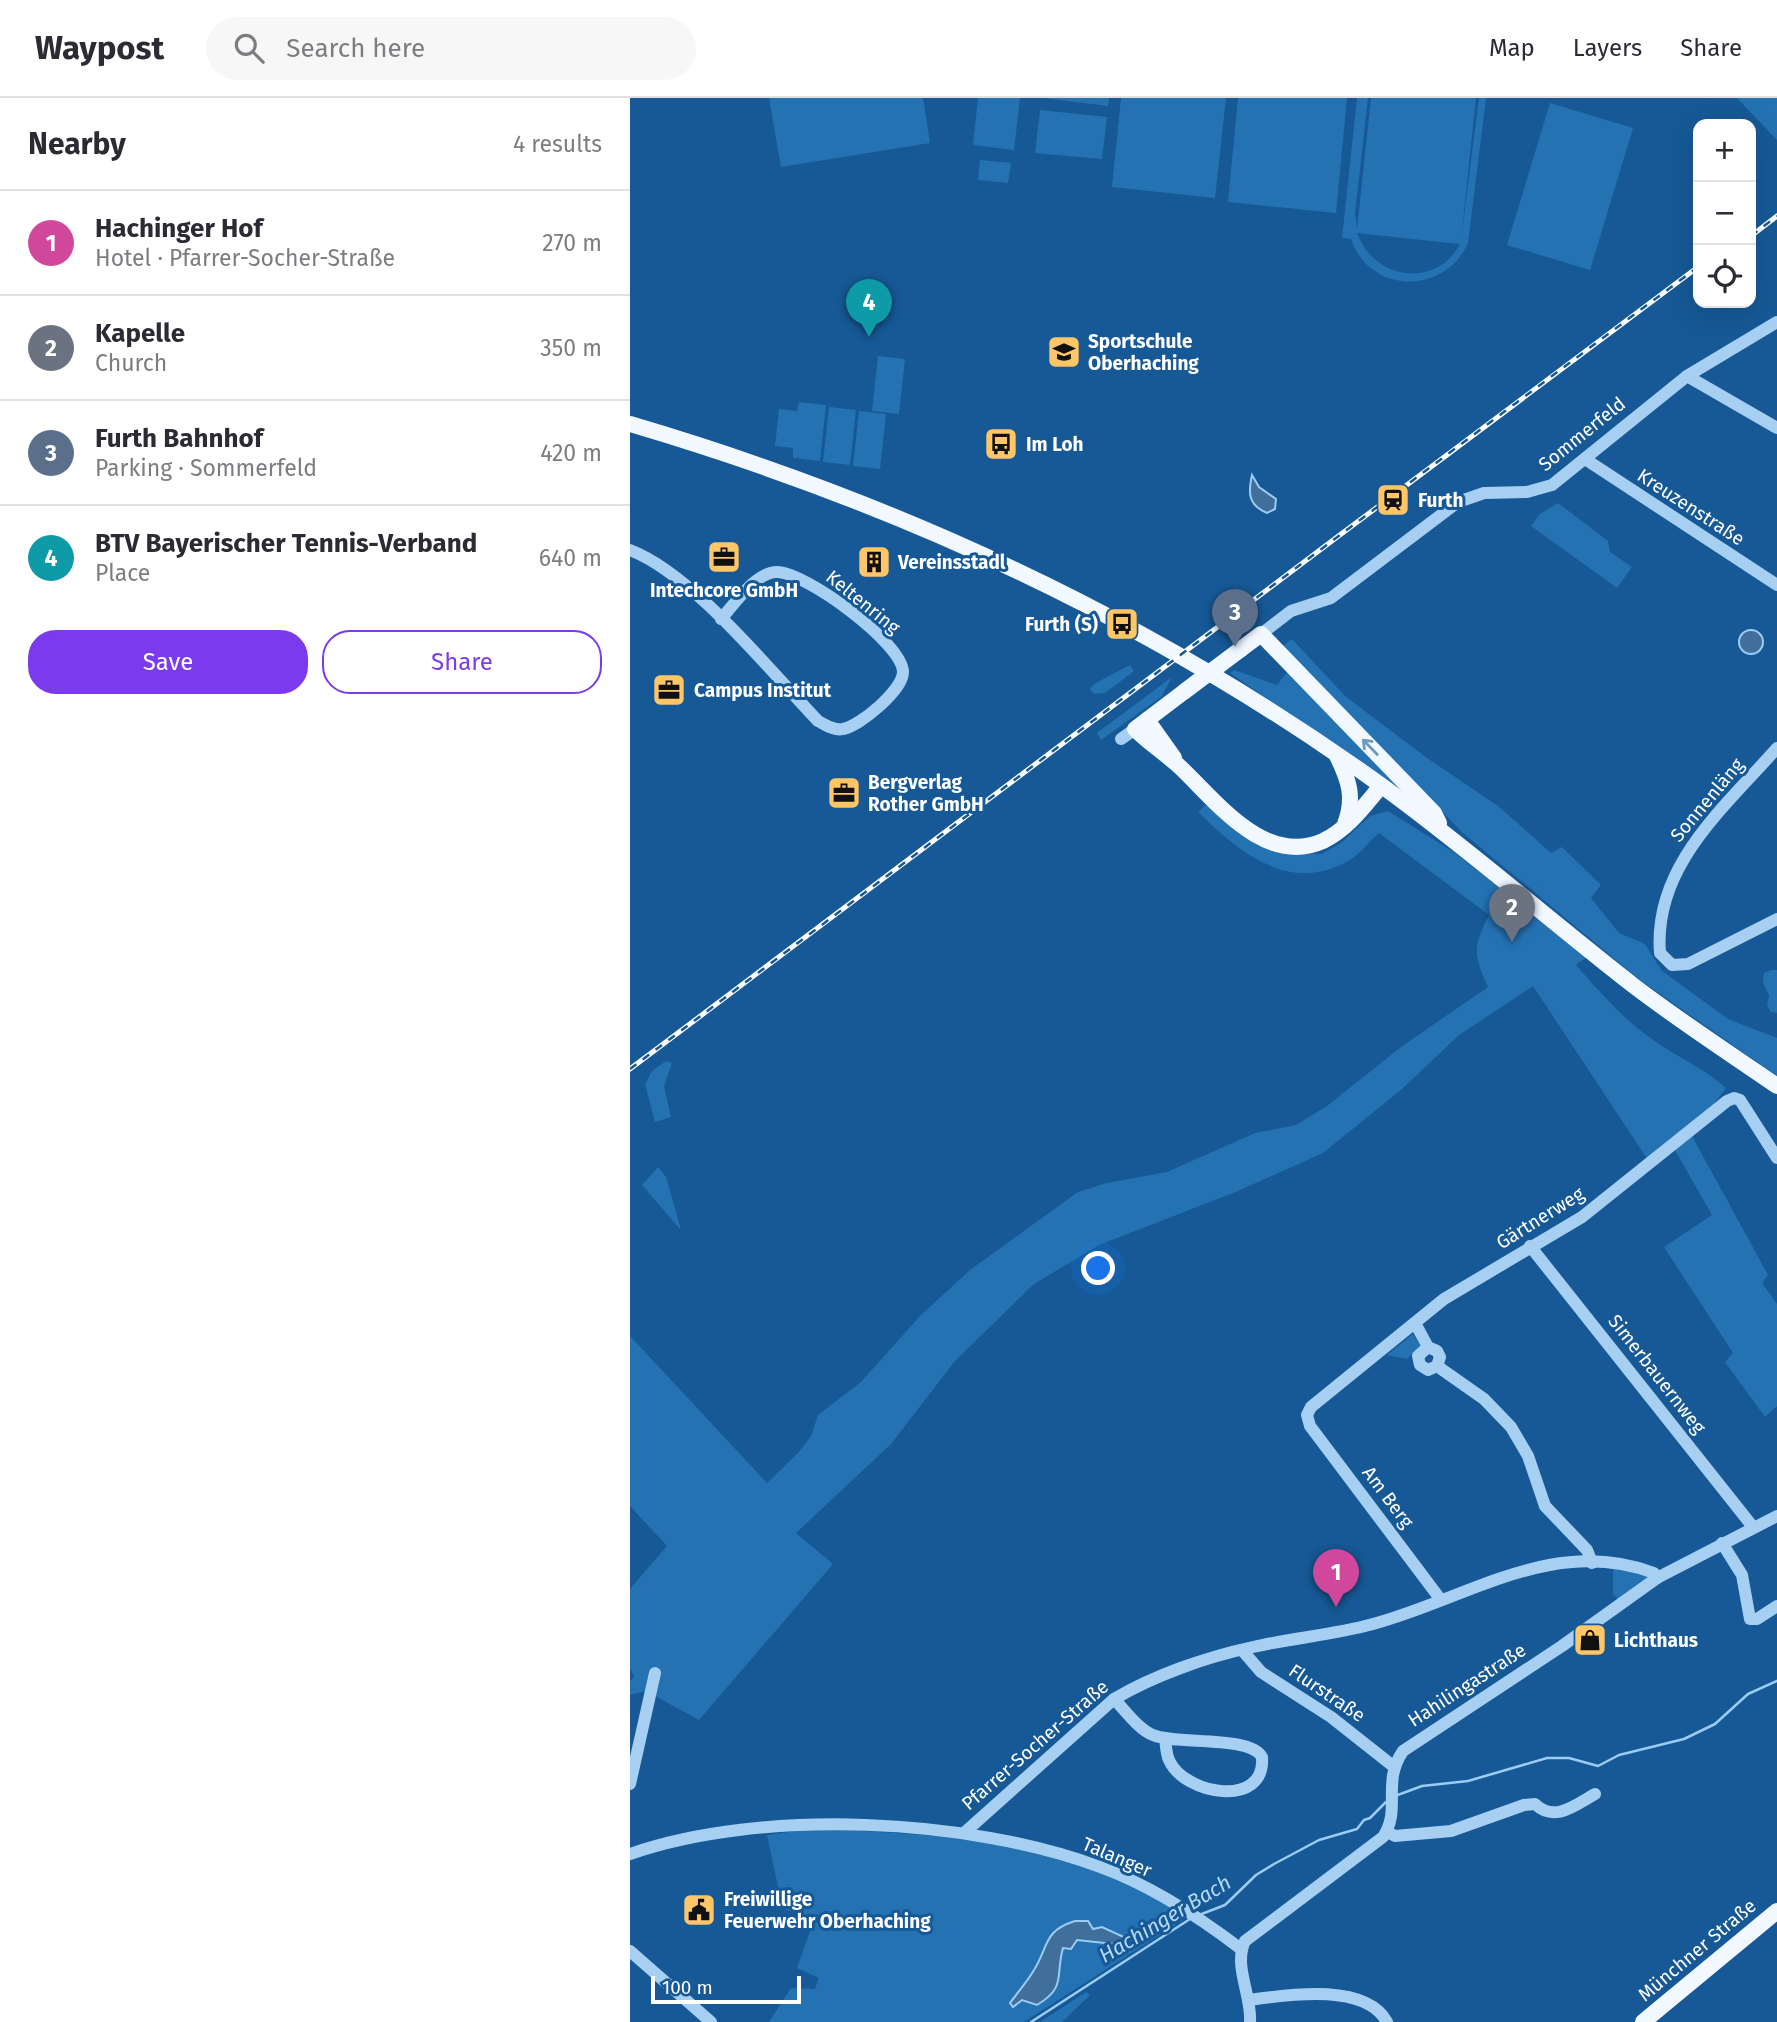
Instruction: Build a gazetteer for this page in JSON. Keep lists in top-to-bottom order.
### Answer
{
  "streets": {
    "main road": ["Münchner Straße"],
    "street": [
      "Sommerfeld",
      "Kreuzenstraße",
      "Keltenring",
      "Sonnenläng",
      "Gärtnerweg",
      "Simerbauernweg",
      "Am Berg",
      "Hahilingastraße",
      "Flurstraße",
      "Pfarrer-Socher-Straße",
      "Talanger"
    ]
  },
  "crossings": [
    ["Sommerfeld", "Kreuzenstraße"],
    ["Gärtnerweg", "Simerbauernweg"],
    ["Gärtnerweg", "Am Berg"],
    ["Simerbauernweg", "Hahilingastraße"],
    ["Am Berg", "Pfarrer-Socher-Straße"],
    ["Hahilingastraße", "Flurstraße"],
    ["Hahilingastraße", "Pfarrer-Socher-Straße"],
    ["Flurstraße", "Pfarrer-Socher-Straße"],
    ["Pfarrer-Socher-Straße", "Talanger"]
  ],
  "water": ["Hachinger Bach"],
  "places": {
    "school or university": ["Sportschule Oberhaching"],
    "bus stop": ["Im Loh", "Furth (S)"],
    "station": ["Furth"],
    "office": ["Intechcore GmbH", "Campus Institut", "Bergverlag Rother GmbH"],
    "building": ["Vereinsstadl"],
    "shop": ["Lichthaus"],
    "public building": ["Freiwillige Feuerwehr Oberhaching"]
  },
  "scale_bar": "100 m",
  "page": {
    "header": "Waypost",
    "search": "Search here",
    "nav": ["Map", "Layers", "Share"],
    "heading": ["Nearby", "4 results"],
    "map_buttons": ["+", "−"],
    "list": [
      {
        "mark": "1",
        "name": "Hachinger Hof",
        "note": "Hotel · Pfarrer-Socher-Straße",
        "value": "270 m"
      },
      {
        "mark": "2",
        "name": "Kapelle",
        "note": "Church",
        "value": "350 m"
      },
      {
        "mark": "3",
        "name": "Furth Bahnhof",
        "note": "Parking · Sommerfeld",
        "value": "420 m"
      },
      {
        "mark": "4",
        "name": "BTV Bayerischer Tennis-Verband",
        "note": "Place",
        "value": "640 m"
      }
    ],
    "pins": [
      "4",
      "3",
      "2",
      "1"
    ],
    "buttons": ["Save", "Share"],
    "scale": "100 m"
  }
}
